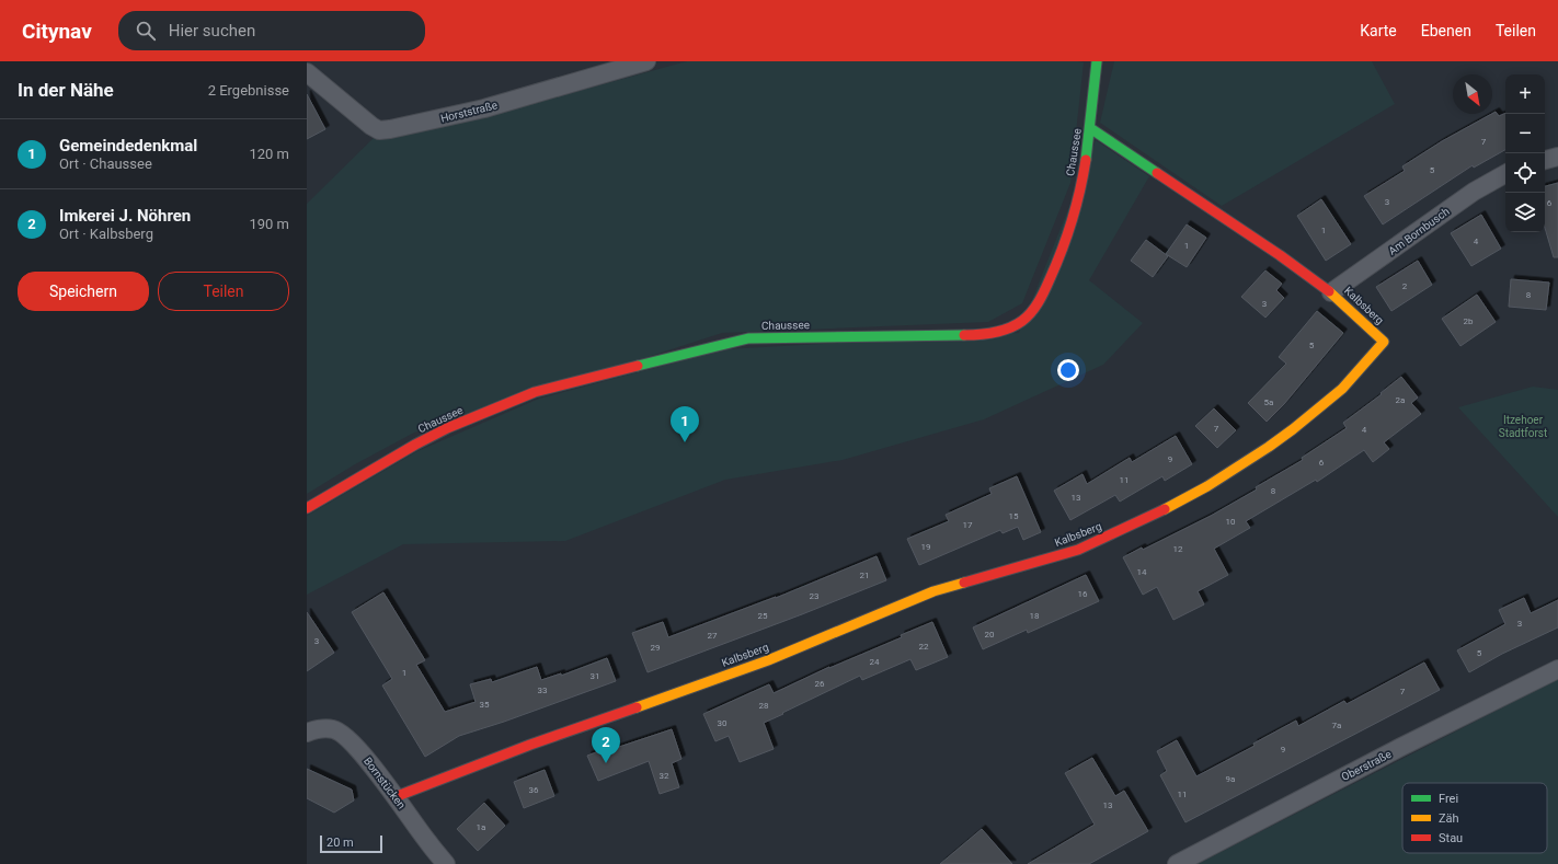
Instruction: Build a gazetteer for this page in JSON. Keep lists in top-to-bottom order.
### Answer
{
  "streets": {
    "street": [
      "Horststraße",
      "Chaussee",
      "Am Bornbusch",
      "Kalbsberg",
      "Oberstraße",
      "Bornstücken"
    ]
  },
  "crossings": [
    ["Chaussee", "Kalbsberg"],
    ["Am Bornbusch", "Kalbsberg"],
    ["Kalbsberg", "Bornstücken"]
  ],
  "parks": ["Itzehoer Stadtforst"],
  "house_numbers": [
    "7",
    "5",
    "3",
    "6",
    "1",
    "4",
    "1",
    "2",
    "8",
    "3",
    "2b",
    "5",
    "2a",
    "5a",
    "7",
    "4",
    "9",
    "6",
    "11",
    "8",
    "13",
    "15",
    "10",
    "17",
    "19",
    "12",
    "14",
    "21",
    "16",
    "23",
    "25",
    "18",
    "3",
    "20",
    "27",
    "3",
    "22",
    "29",
    "5",
    "24",
    "1",
    "31",
    "26",
    "33",
    "7",
    "35",
    "28",
    "30",
    "7a",
    "9",
    "32",
    "9a",
    "36",
    "11",
    "13",
    "1a"
  ],
  "legend": ["Frei", "Zäh", "Stau"],
  "scale_bar": "20 m",
  "north": "bottom right",
  "page": {
    "header": "Citynav",
    "search": "Hier suchen",
    "nav": ["Karte", "Ebenen", "Teilen"],
    "heading": ["In der Nähe", "2 Ergebnisse"],
    "map_buttons": ["+", "−"],
    "list": [
      {
        "mark": "1",
        "name": "Gemeindedenkmal",
        "note": "Ort · Chaussee",
        "value": "120 m"
      },
      {
        "mark": "2",
        "name": "Imkerei J. Nöhren",
        "note": "Ort · Kalbsberg",
        "value": "190 m"
      }
    ],
    "buttons": ["Speichern", "Teilen"],
    "pins": ["1", "2"],
    "scale": "20 m"
  }
}
